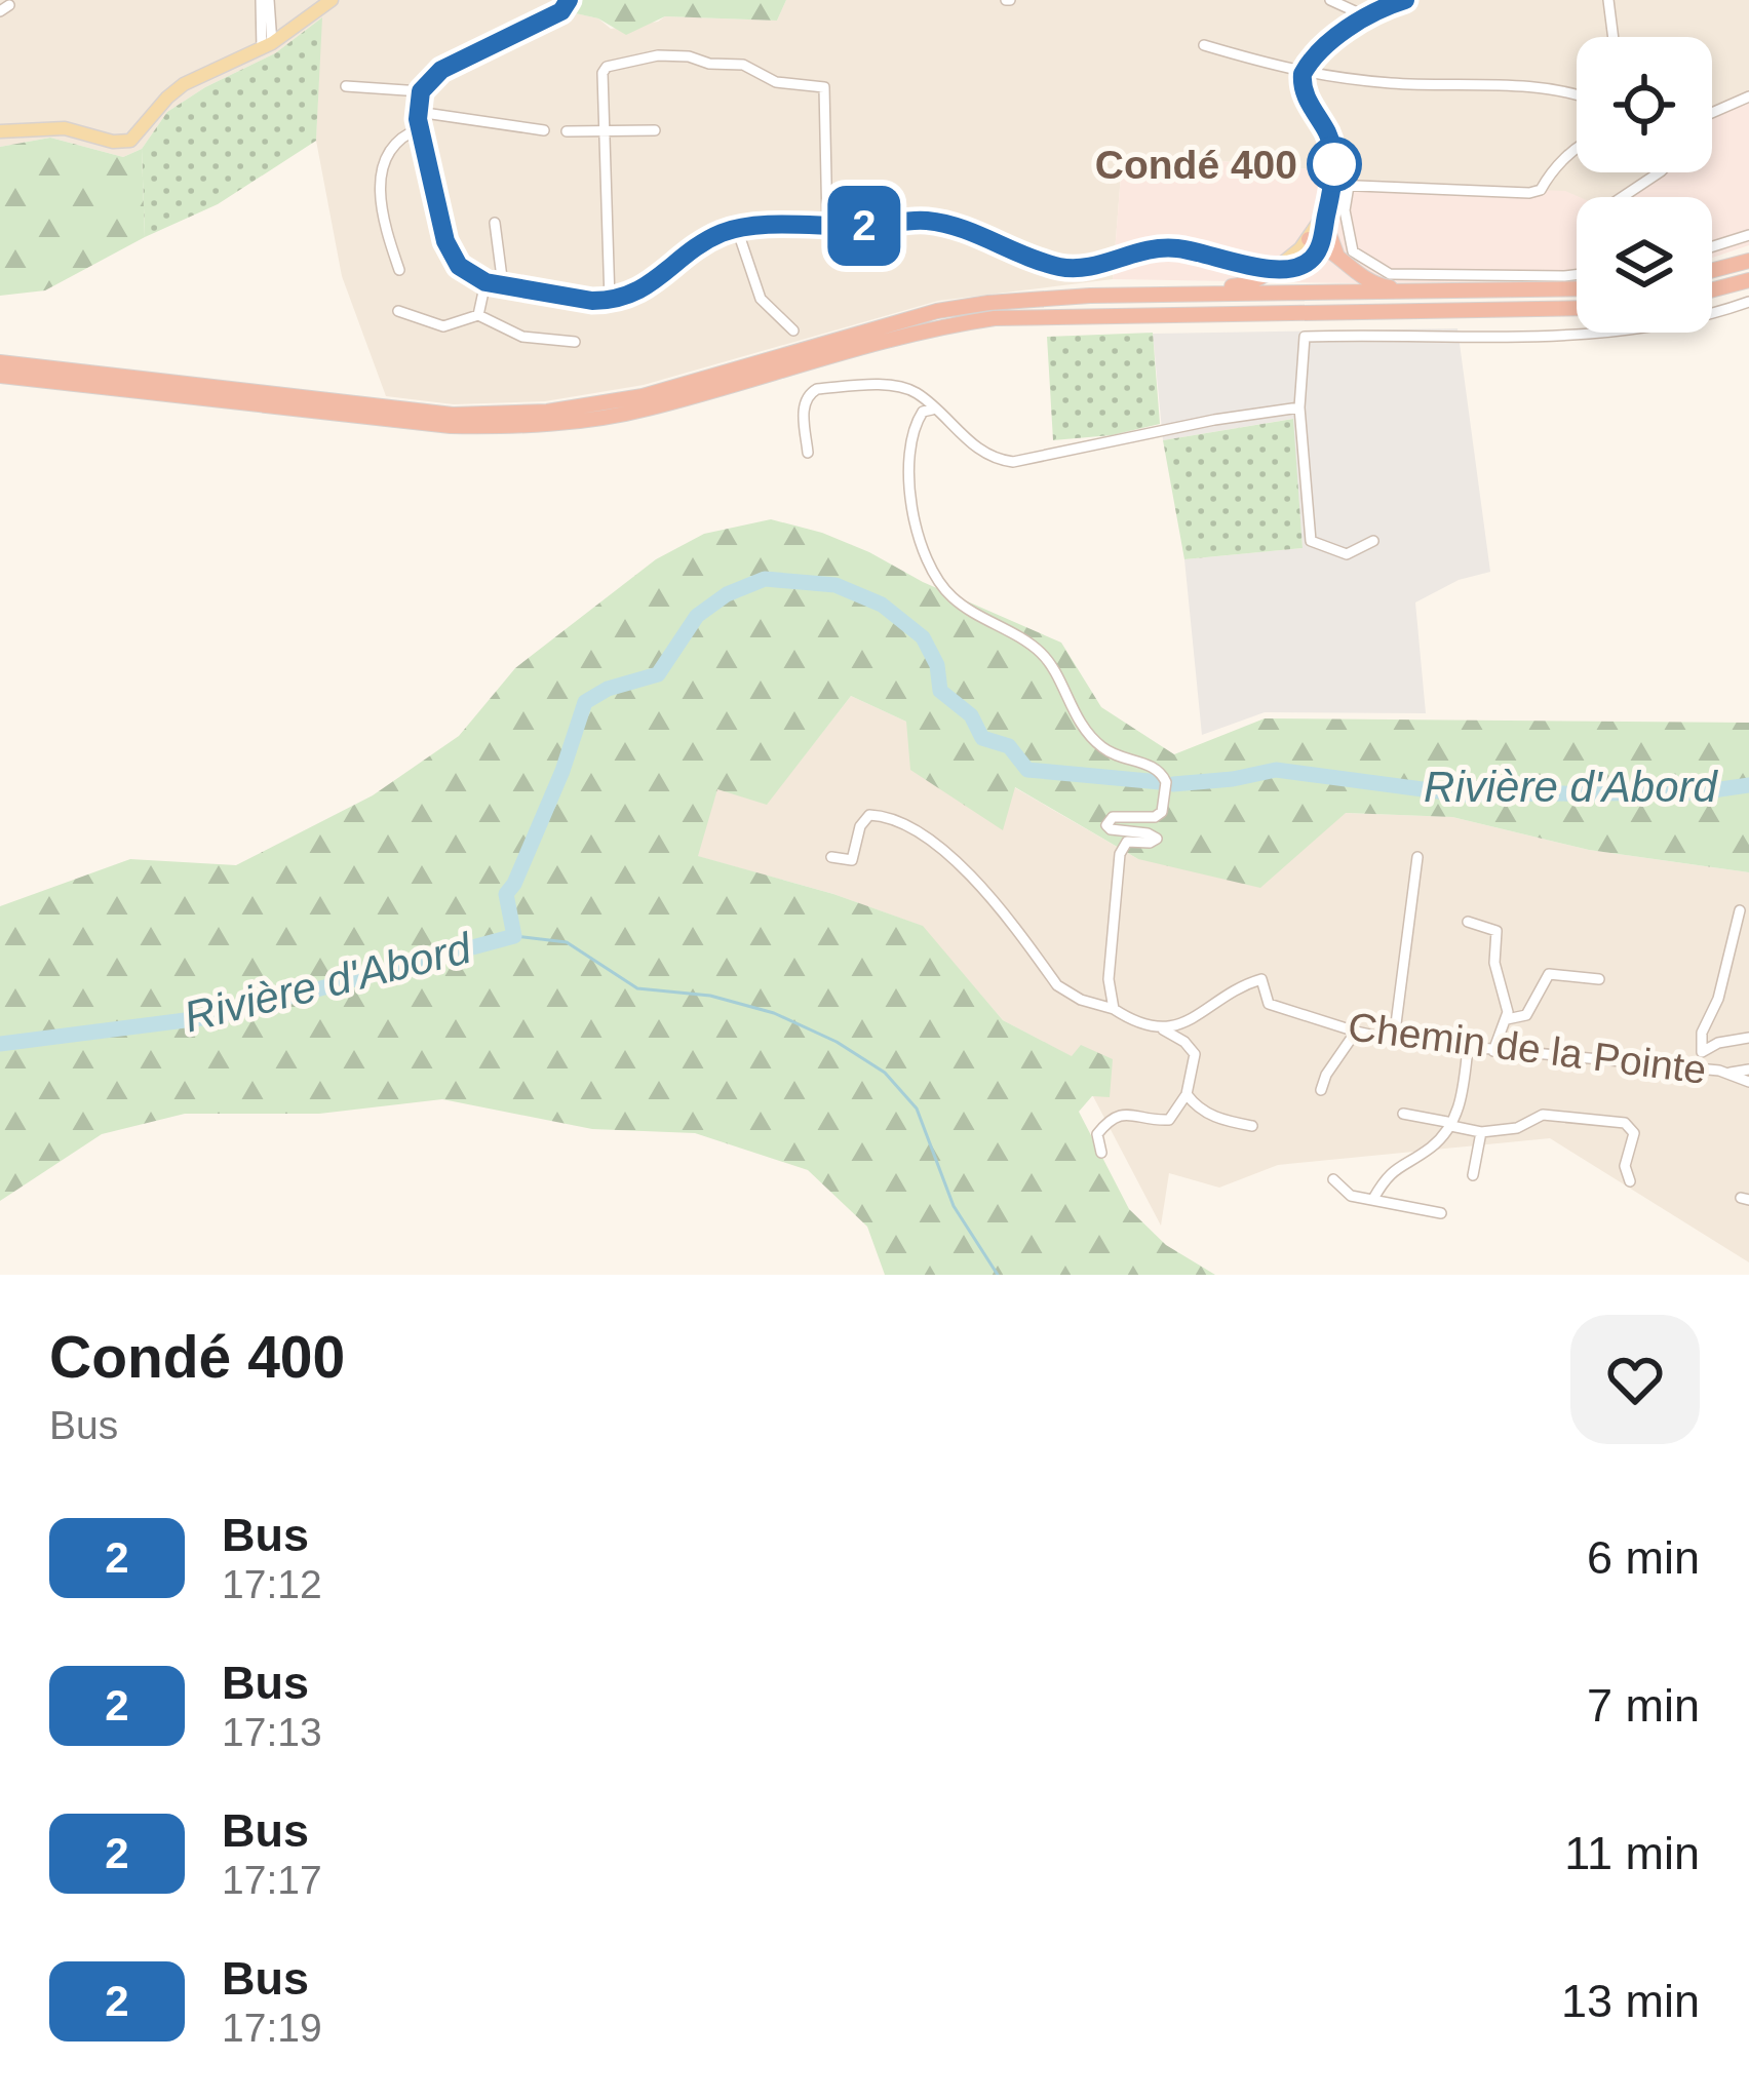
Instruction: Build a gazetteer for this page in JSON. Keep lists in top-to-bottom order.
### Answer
{
  "streets": {
    "street": ["Chemin de la Pointe"]
  },
  "water": ["Rivière d'Abord"],
  "places": ["Condé 400"],
  "lines": ["bus line 2"],
  "page": {
    "on_map": "2",
    "heading": ["Condé 400", "Bus"],
    "list": [
      {
        "mark": "2",
        "name": "Bus",
        "note": "17:12",
        "value": "6 min"
      },
      {
        "mark": "2",
        "name": "Bus",
        "note": "17:13",
        "value": "7 min"
      },
      {
        "mark": "2",
        "name": "Bus",
        "note": "17:17",
        "value": "11 min"
      },
      {
        "mark": "2",
        "name": "Bus",
        "note": "17:19",
        "value": "13 min"
      }
    ]
  }
}
